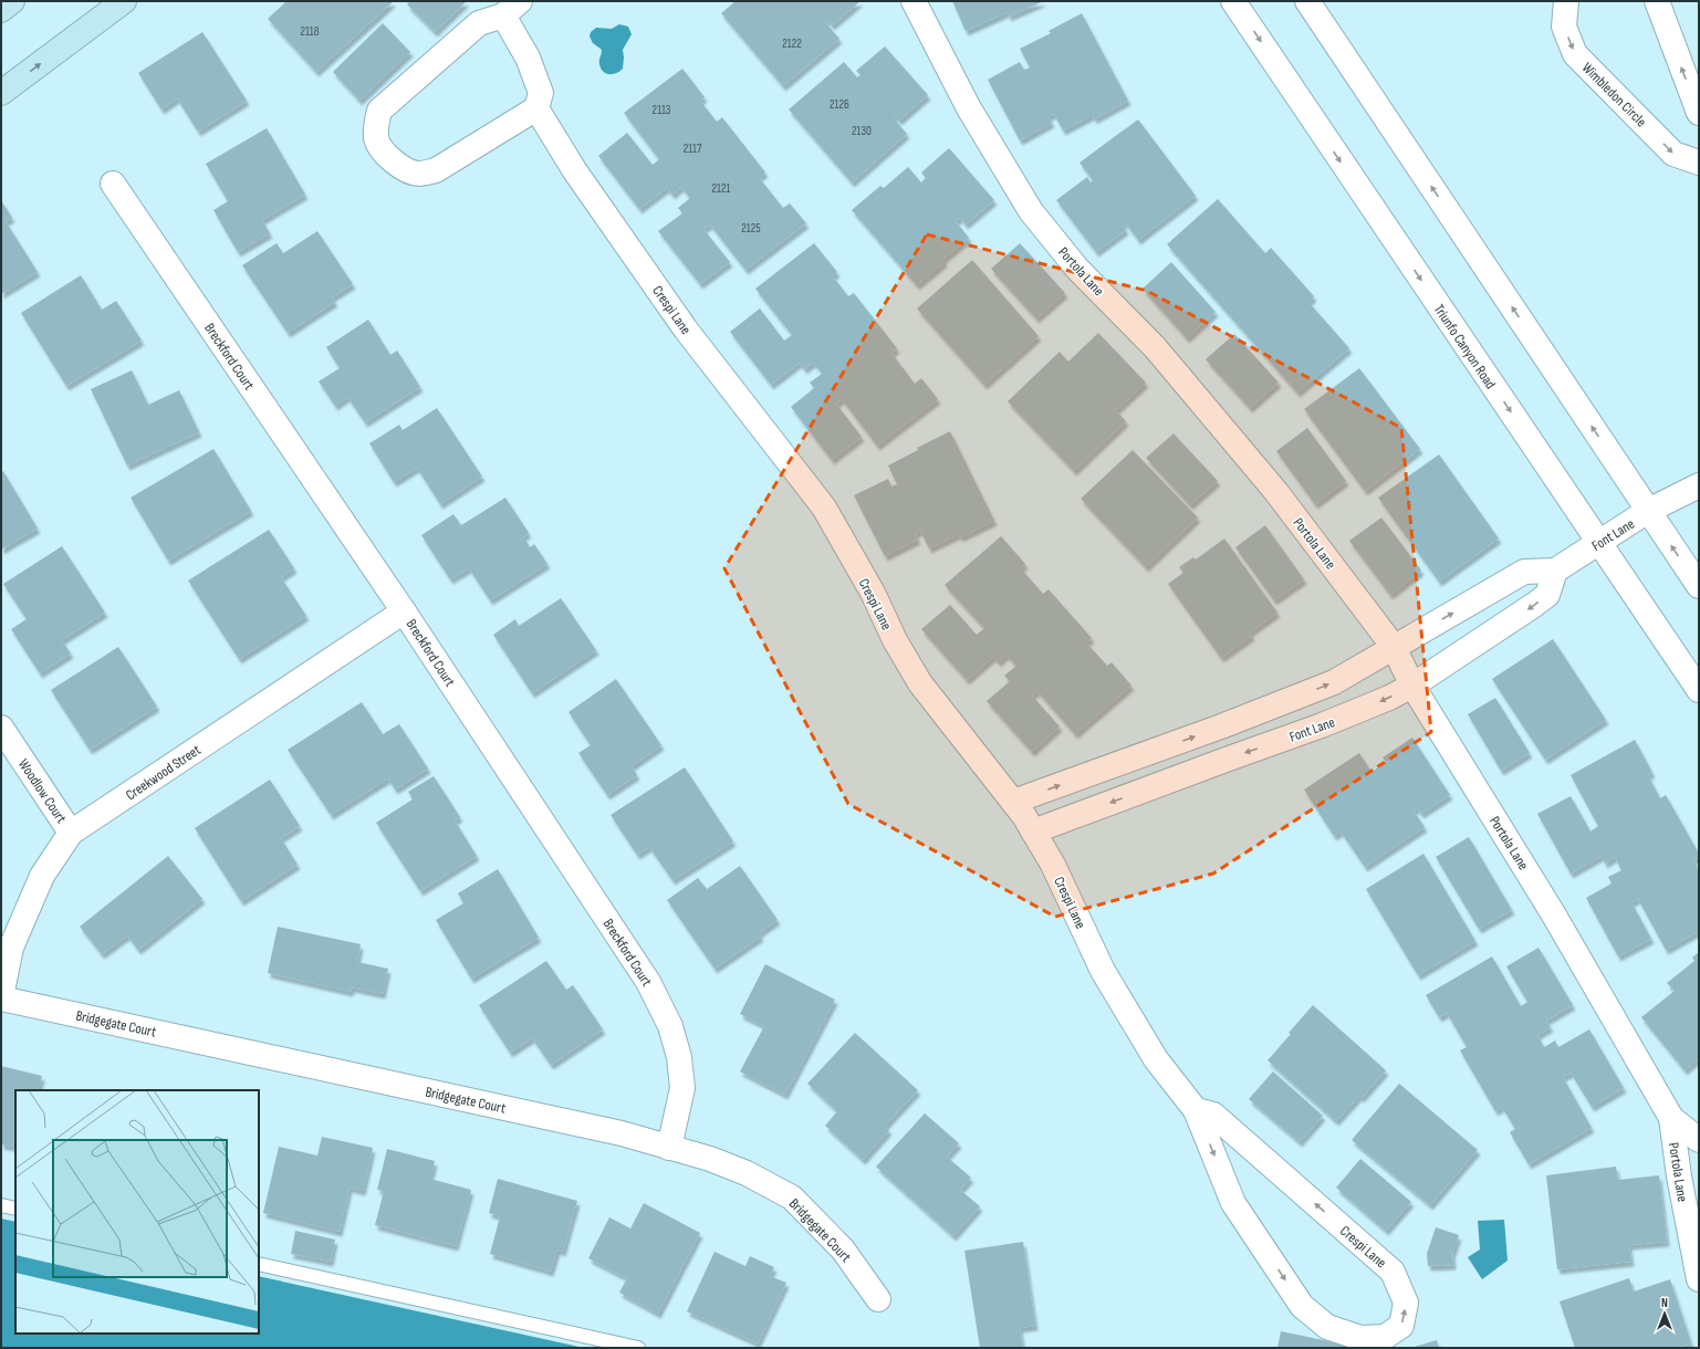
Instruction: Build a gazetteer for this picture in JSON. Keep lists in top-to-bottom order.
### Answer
{
  "streets": {
    "street": [
      "Wimbledon Circle",
      "Portola Lane",
      "Crespi Lane",
      "Triunfo Canyon Road",
      "Breckford Court",
      "Font Lane",
      "Creekwood Street",
      "Woodlow Court",
      "Bridgegate Court"
    ]
  },
  "crossings": [
    ["Portola Lane", "Font Lane"],
    ["Crespi Lane", "Font Lane"],
    ["Triunfo Canyon Road", "Font Lane"],
    ["Breckford Court", "Creekwood Street"],
    ["Breckford Court", "Bridgegate Court"],
    ["Creekwood Street", "Woodlow Court"],
    ["Creekwood Street", "Bridgegate Court"]
  ],
  "house_numbers": [
    "2118",
    "2122",
    "2126",
    "2113",
    "2130",
    "2117",
    "2121",
    "2125"
  ],
  "north": "top"
}
